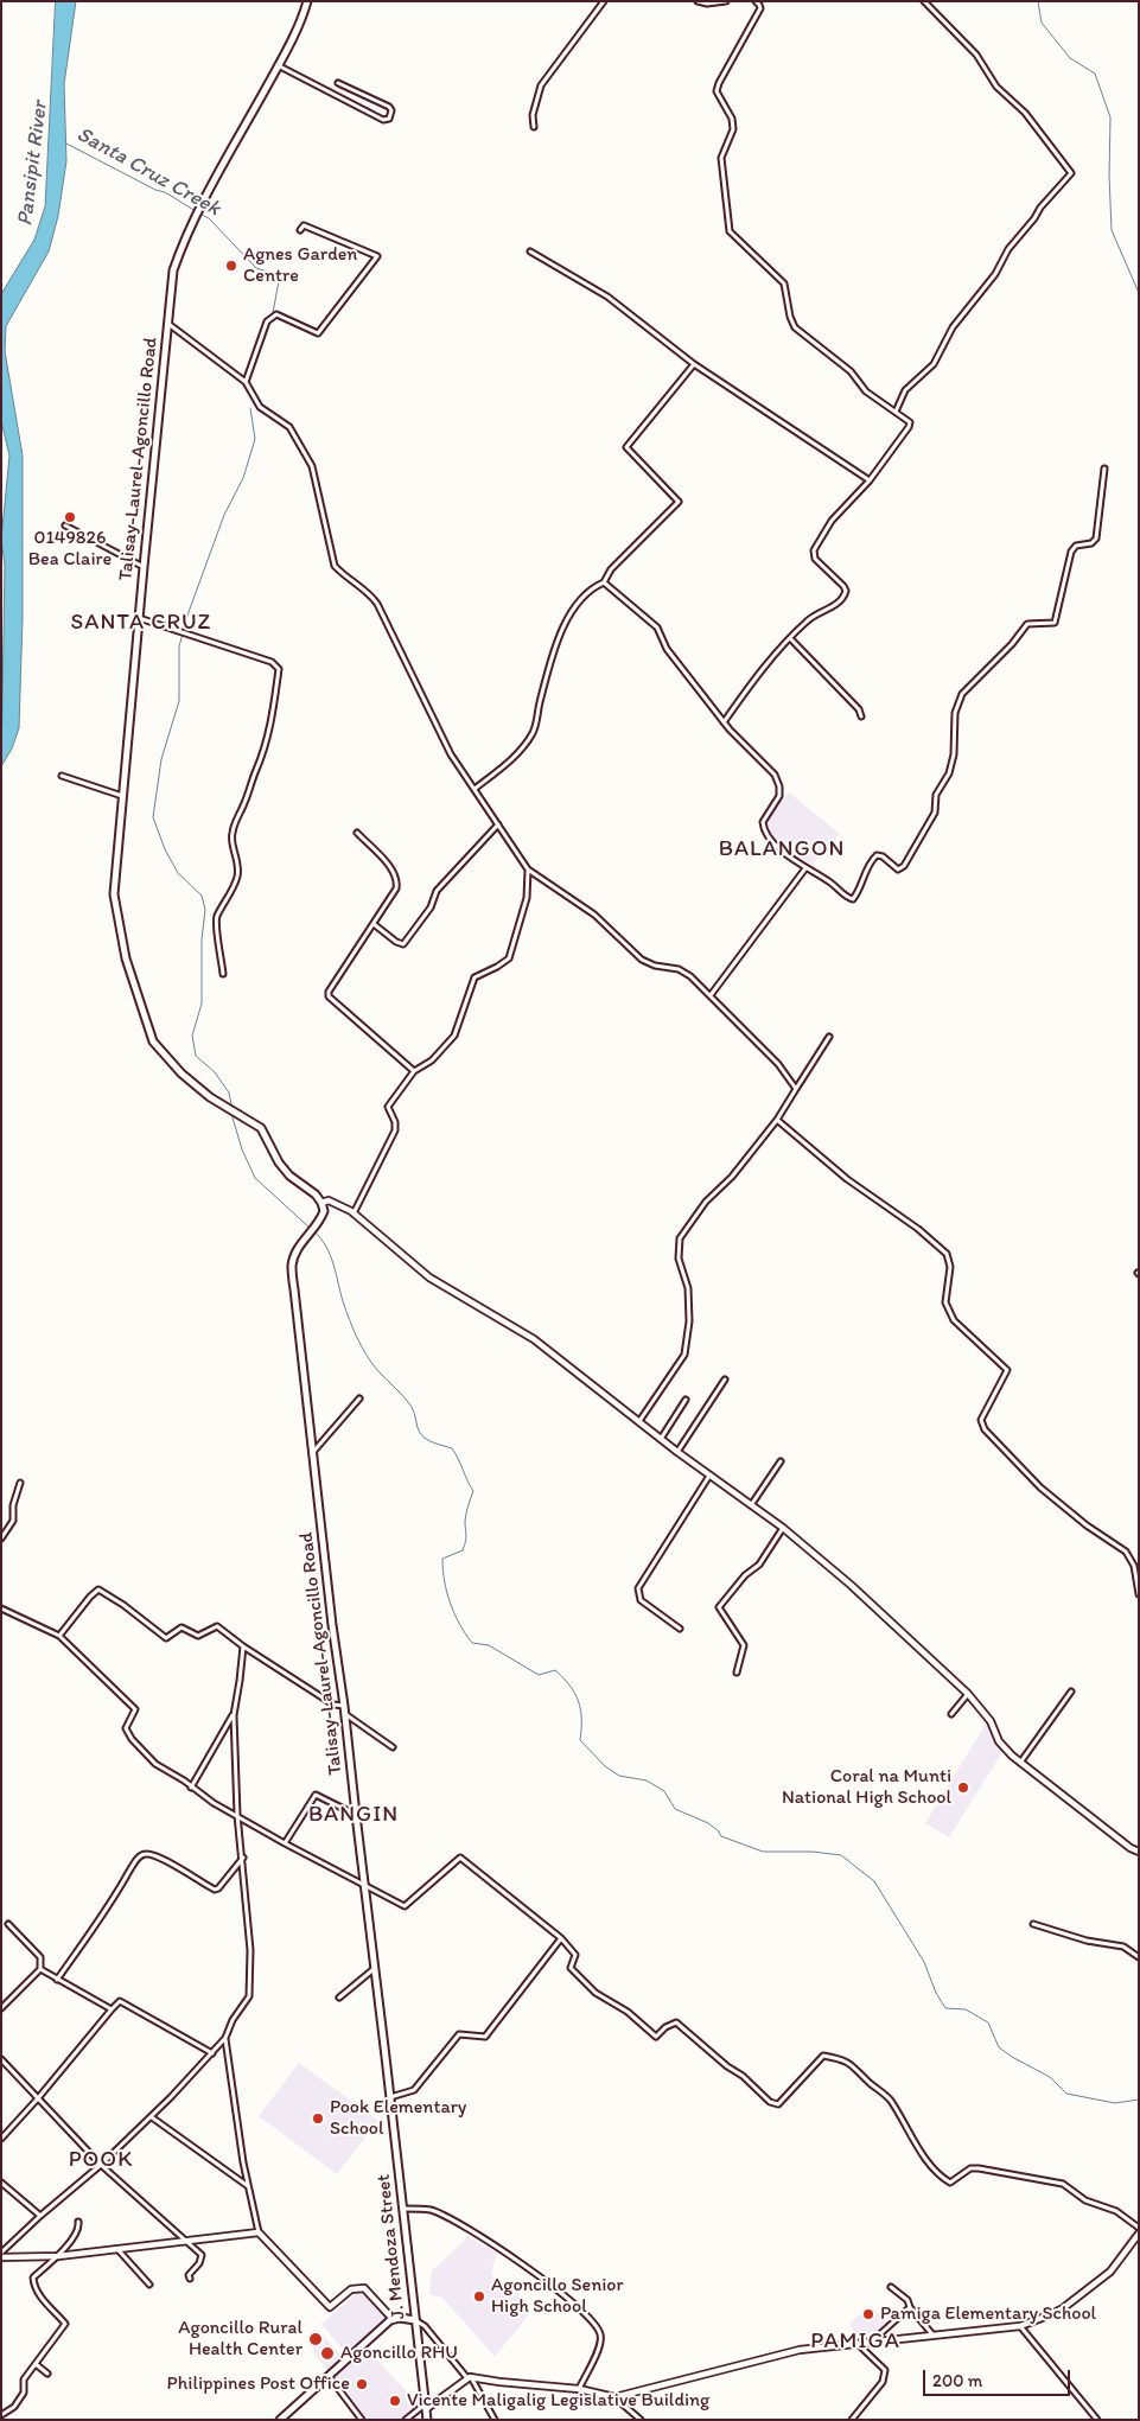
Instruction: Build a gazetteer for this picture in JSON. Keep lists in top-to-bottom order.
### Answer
{
  "streets": {
    "main road": ["Talisay-Laurel-Agoncillo Road", "J. Mendoza Street"]
  },
  "crossings": [
    ["Talisay-Laurel-Agoncillo Road", "J. Mendoza Street"]
  ],
  "districts": [
    "SANTA CRUZ",
    "BALANGON",
    "BANGIN",
    "POOK",
    "PAMIGA"
  ],
  "water": ["Pansipit River", "Santa Cruz Creek"],
  "places": [
    "Agnes Garden Centre",
    "0149826 Bea Claire",
    "Coral na Munti National High School",
    "Pook Elementary School",
    "Agoncillo Senior High School",
    "Pamiga Elementary School",
    "Agoncillo Rural Health Center",
    "Agoncillo RHU",
    "Philippines Post Office",
    "Vicente Maligalig Legislative Building"
  ],
  "scale_bar": "200 m"
}
